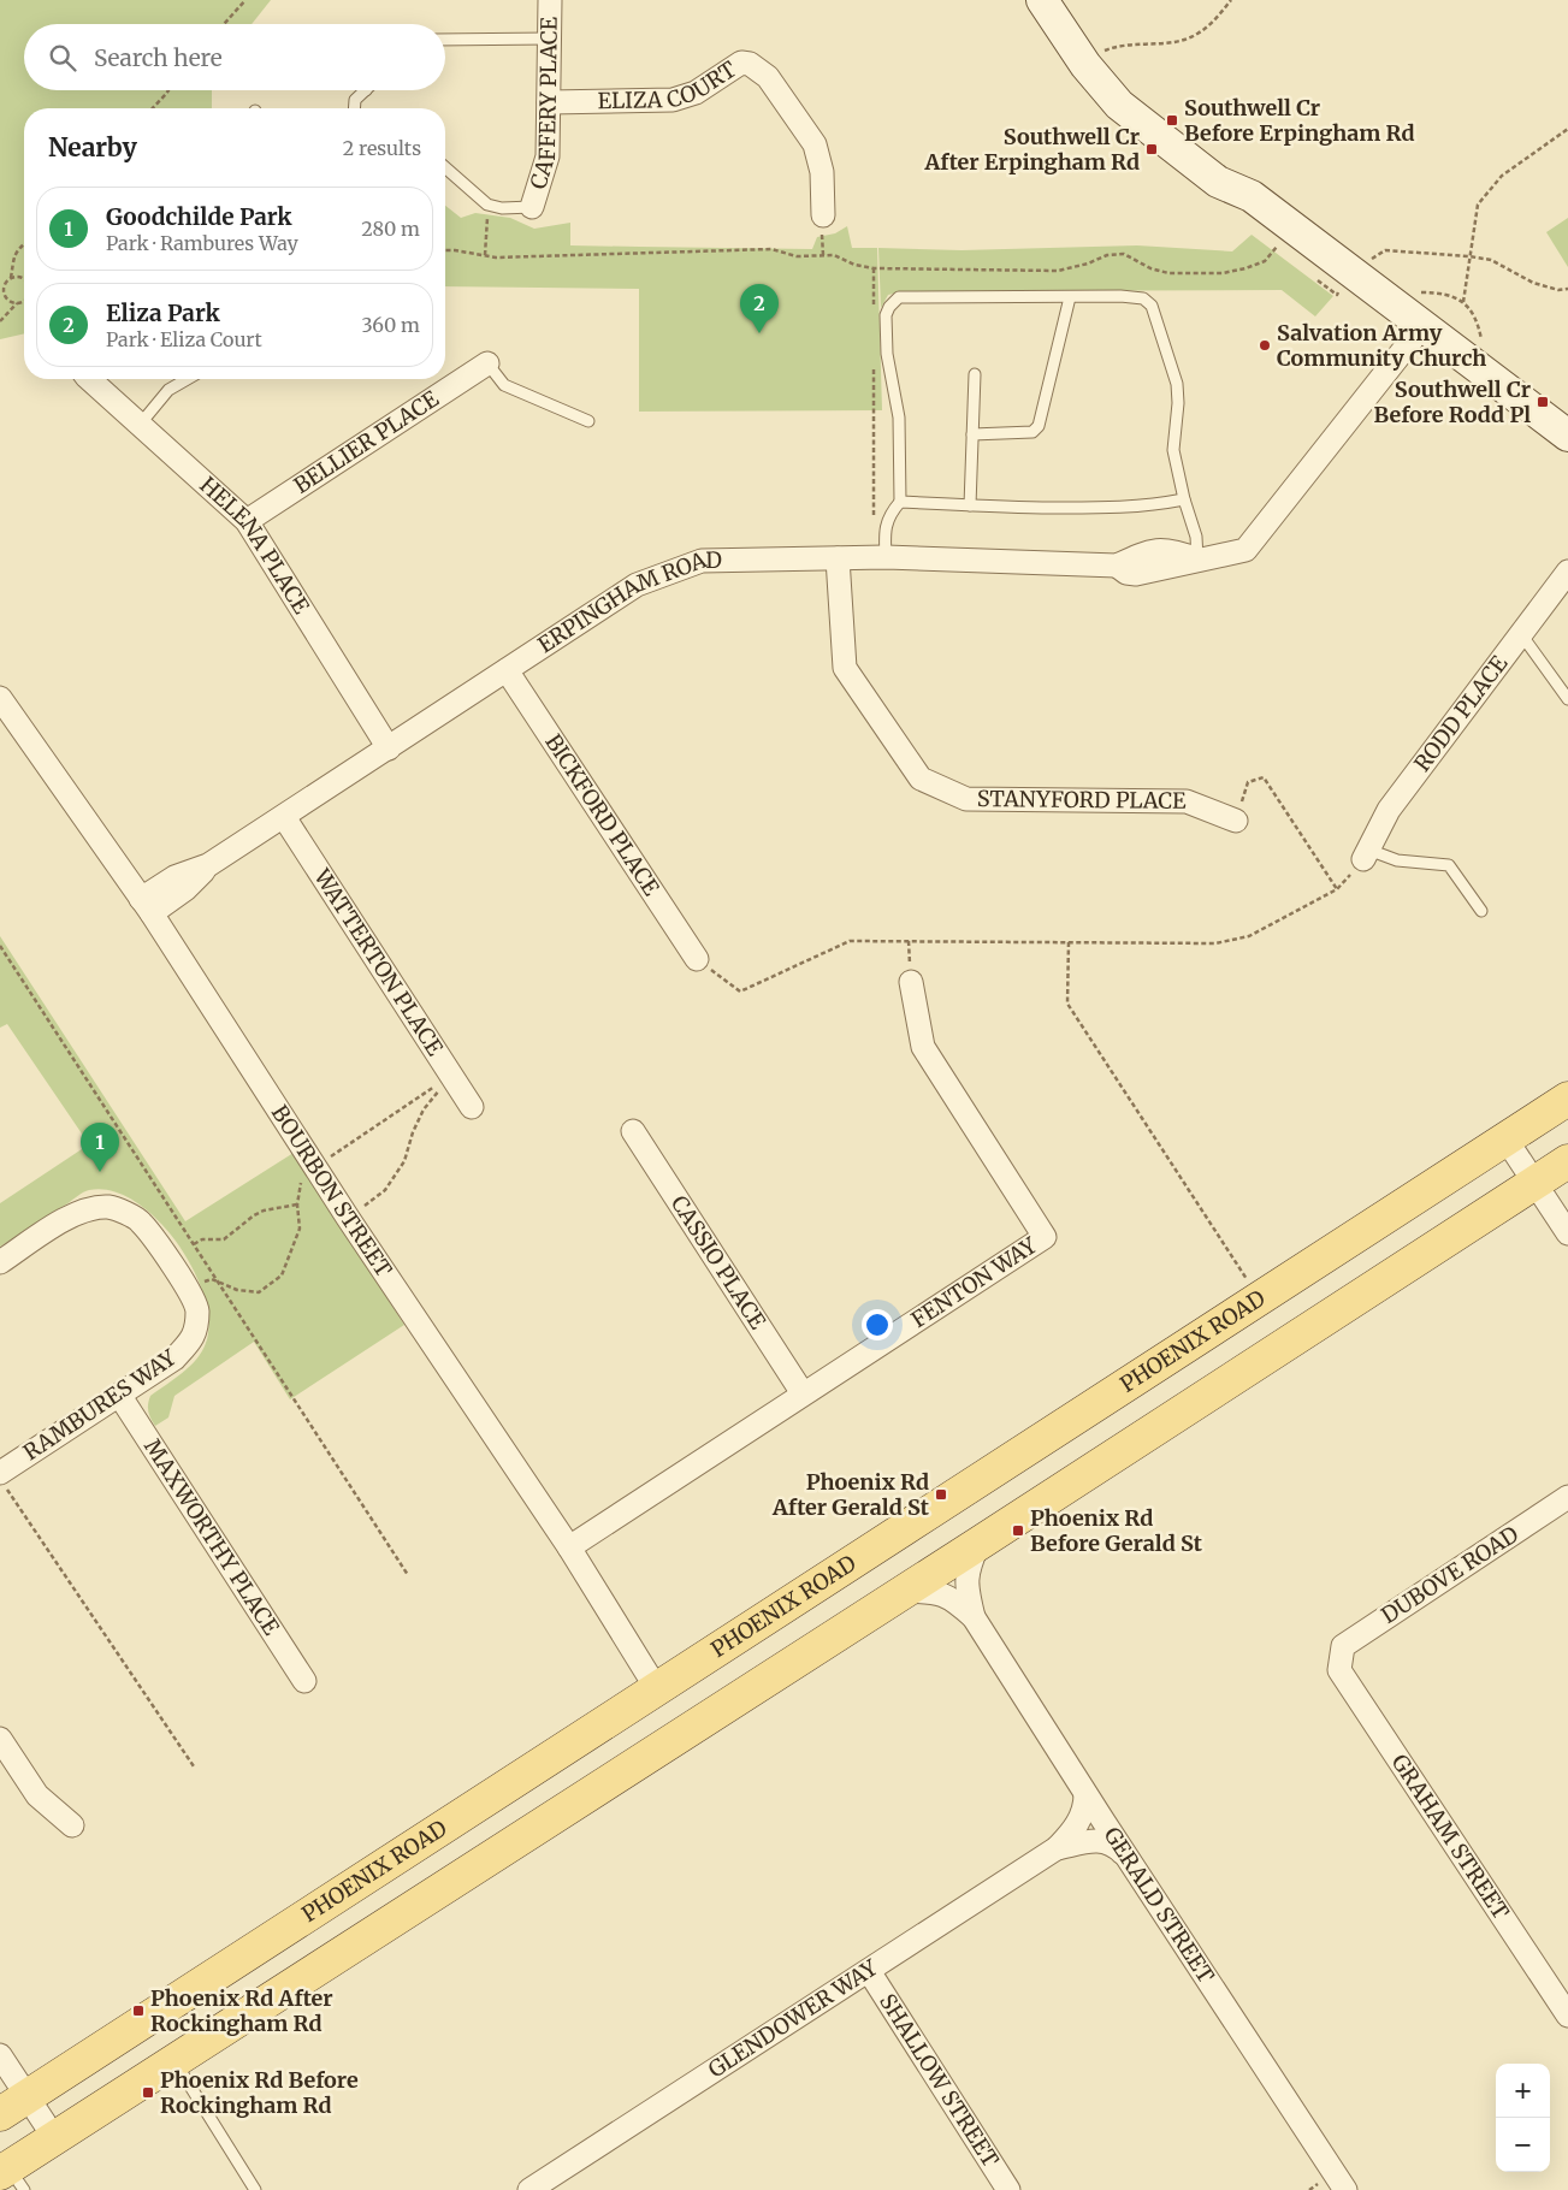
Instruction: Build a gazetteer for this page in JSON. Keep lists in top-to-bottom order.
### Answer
{
  "streets": {
    "main road": ["PHOENIX ROAD"],
    "street": [
      "ELIZA COURT",
      "CAFFERY PLACE",
      "BELLIER PLACE",
      "HELENA PLACE",
      "ERPINGHAM ROAD",
      "RODD PLACE",
      "STANYFORD PLACE",
      "BICKFORD PLACE",
      "WATTERTON PLACE",
      "BOURBON STREET",
      "CASSIO PLACE",
      "FENTON WAY",
      "RAMBURES WAY",
      "MAXWORTHY PLACE",
      "DUBOVE ROAD",
      "GRAHAM STREET",
      "GERALD STREET",
      "GLENDOWER WAY",
      "SHALLOW STREET"
    ]
  },
  "crossings": [
    ["ELIZA COURT", "CAFFERY PLACE"],
    ["BELLIER PLACE", "HELENA PLACE"],
    ["HELENA PLACE", "ERPINGHAM ROAD"],
    ["ERPINGHAM ROAD", "STANYFORD PLACE"],
    ["ERPINGHAM ROAD", "BICKFORD PLACE"],
    ["ERPINGHAM ROAD", "WATTERTON PLACE"],
    ["ERPINGHAM ROAD", "BOURBON STREET"],
    ["BOURBON STREET", "FENTON WAY"],
    ["BOURBON STREET", "PHOENIX ROAD"],
    ["CASSIO PLACE", "FENTON WAY"],
    ["RAMBURES WAY", "MAXWORTHY PLACE"],
    ["DUBOVE ROAD", "GRAHAM STREET"],
    ["GERALD STREET", "GLENDOWER WAY"],
    ["GLENDOWER WAY", "SHALLOW STREET"]
  ],
  "places": {
    "transit": [
      "Southwell Cr Before Erpingham Rd",
      "Southwell Cr After Erpingham Rd",
      "Southwell Cr Before Rodd Pl",
      "Phoenix Rd After Gerald St",
      "Phoenix Rd Before Gerald St",
      "Phoenix Rd After Rockingham Rd",
      "Phoenix Rd Before Rockingham Rd"
    ],
    "other": ["Salvation Army Community Church"]
  },
  "page": {
    "search": "Search here",
    "heading": ["Nearby", "2 results"],
    "list": [
      {
        "mark": "1",
        "name": "Goodchilde Park",
        "note": "Park · Rambures Way",
        "value": "280 m"
      },
      {
        "mark": "2",
        "name": "Eliza Park",
        "note": "Park · Eliza Court",
        "value": "360 m"
      }
    ],
    "pins": ["2", "1"],
    "map_buttons": ["+", "−"]
  }
}
